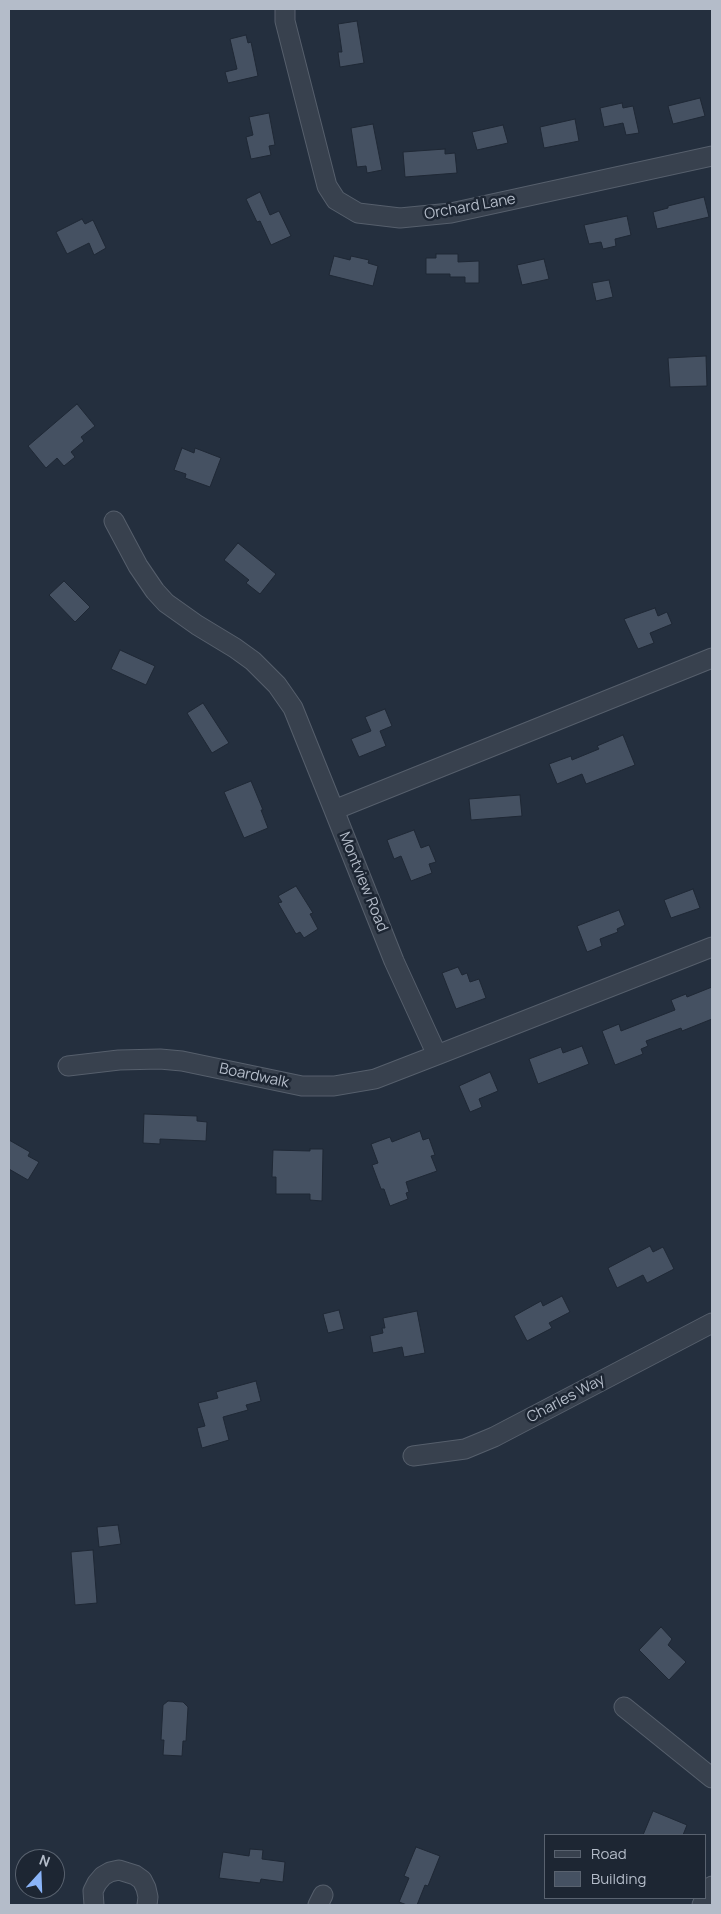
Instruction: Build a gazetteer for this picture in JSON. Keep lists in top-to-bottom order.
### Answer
{
  "streets": {
    "street": [
      "Orchard Lane",
      "Montview Road",
      "Boardwalk",
      "Charles Way"
    ]
  },
  "crossings": [
    ["Montview Road", "Boardwalk"]
  ],
  "legend": ["Road", "Building"],
  "north": "top"
}
